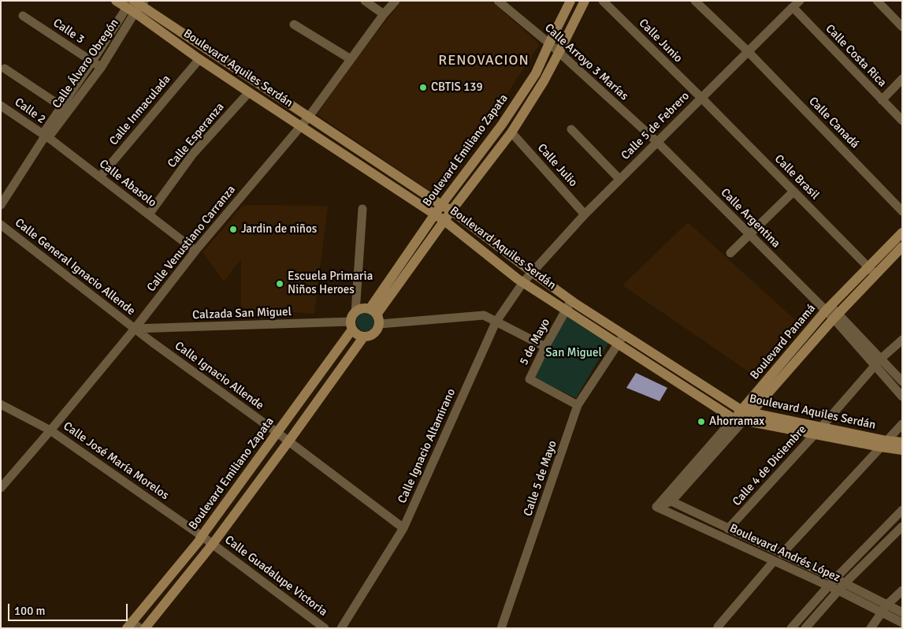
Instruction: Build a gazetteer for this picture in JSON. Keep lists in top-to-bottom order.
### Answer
{
  "streets": {
    "street": [
      "Calle 3",
      "Calle Junio",
      "Calle Costa Rica",
      "Calle Arroyo 3 Marías",
      "Calle Álvaro Obregón",
      "Boulevard Aquiles Serdán",
      "Calle Inmaculada",
      "Calle 2",
      "Calle Canadá",
      "Calle 5 de Febrero",
      "Calle Esperanza",
      "Boulevard Emiliano Zapata",
      "Calle Julio",
      "Calle Brasil",
      "Calle Abasolo",
      "Calle Argentina",
      "Calle Venustiano Carranza",
      "Calle General Ignacio Allende",
      "Calzada San Miguel",
      "5 de Mayo",
      "Boulevard Panamá",
      "Calle Ignacio Allende",
      "Calle Ignacio Altamirano",
      "Calle José María Morelos",
      "Calle 4 de Diciembre",
      "Calle 5 de Mayo",
      "Boulevard Andrés López",
      "Calle Guadalupe Victoria"
    ]
  },
  "crossings": [
    ["Calle 3", "Calle Álvaro Obregón"],
    ["Calle Junio", "Calle 5 de Febrero"],
    ["Calle Junio", "Calle Brasil"],
    ["Calle Costa Rica", "Calle 5 de Febrero"],
    ["Calle Arroyo 3 Marías", "Calle 5 de Febrero"],
    ["Calle Arroyo 3 Marías", "Boulevard Emiliano Zapata"],
    ["Calle Arroyo 3 Marías", "Calle Argentina"],
    ["Calle Álvaro Obregón", "Boulevard Aquiles Serdán"],
    ["Calle Álvaro Obregón", "Calle 2"],
    ["Calle Álvaro Obregón", "Calle Abasolo"],
    ["Boulevard Aquiles Serdán", "Calle Inmaculada"],
    ["Boulevard Aquiles Serdán", "Calle 5 de Febrero"],
    ["Boulevard Aquiles Serdán", "Calle Esperanza"],
    ["Boulevard Aquiles Serdán", "Boulevard Emiliano Zapata"],
    ["Boulevard Aquiles Serdán", "Calle Venustiano Carranza"],
    ["Boulevard Aquiles Serdán", "5 de Mayo"],
    ["Boulevard Aquiles Serdán", "Boulevard Panamá"],
    ["Boulevard Aquiles Serdán", "Calle Ignacio Altamirano"],
    ["Boulevard Aquiles Serdán", "Calle 4 de Diciembre"],
    ["Boulevard Aquiles Serdán", "Calle 5 de Mayo"],
    ["Calle Inmaculada", "Calle Abasolo"],
    ["Calle 2", "Calle Abasolo"],
    ["Calle Canadá", "Calle 5 de Febrero"],
    ["Calle 5 de Febrero", "Calle Julio"],
    ["Calle 5 de Febrero", "Calle Brasil"],
    ["Calle 5 de Febrero", "Calle Argentina"],
    ["Calle 5 de Febrero", "Calle Ignacio Altamirano"],
    ["Calle Esperanza", "Calle Abasolo"],
    ["Boulevard Emiliano Zapata", "Calle Julio"],
    ["Boulevard Emiliano Zapata", "Calzada San Miguel"],
    ["Boulevard Emiliano Zapata", "Calle Ignacio Allende"],
    ["Boulevard Emiliano Zapata", "Calle José María Morelos"],
    ["Calle Brasil", "Boulevard Panamá"],
    ["Calle Abasolo", "Calle Venustiano Carranza"],
    ["Calle Argentina", "Boulevard Panamá"],
    ["Calle Argentina", "Calle 4 de Diciembre"],
    ["Calle Venustiano Carranza", "Calle General Ignacio Allende"],
    ["Calle Venustiano Carranza", "Calzada San Miguel"],
    ["Calle Venustiano Carranza", "Calle Ignacio Allende"],
    ["Calle Venustiano Carranza", "Calle José María Morelos"],
    ["Calle General Ignacio Allende", "Calzada San Miguel"],
    ["Calle General Ignacio Allende", "Calle Ignacio Allende"],
    ["Calzada San Miguel", "Calle Ignacio Allende"],
    ["5 de Mayo", "Calle 5 de Mayo"],
    ["Boulevard Panamá", "Boulevard Andrés López"],
    ["Calle Ignacio Allende", "Calle Ignacio Altamirano"],
    ["Calle José María Morelos", "Calle Guadalupe Victoria"],
    ["Calle 4 de Diciembre", "Boulevard Andrés López"]
  ],
  "districts": ["RENOVACION"],
  "parks": ["San Miguel"],
  "places": [
    "CBTIS 139",
    "Jardin de niños",
    "Escuela Primaria Niños Heroes",
    "Ahorramax"
  ],
  "scale_bar": "100 m"
}
